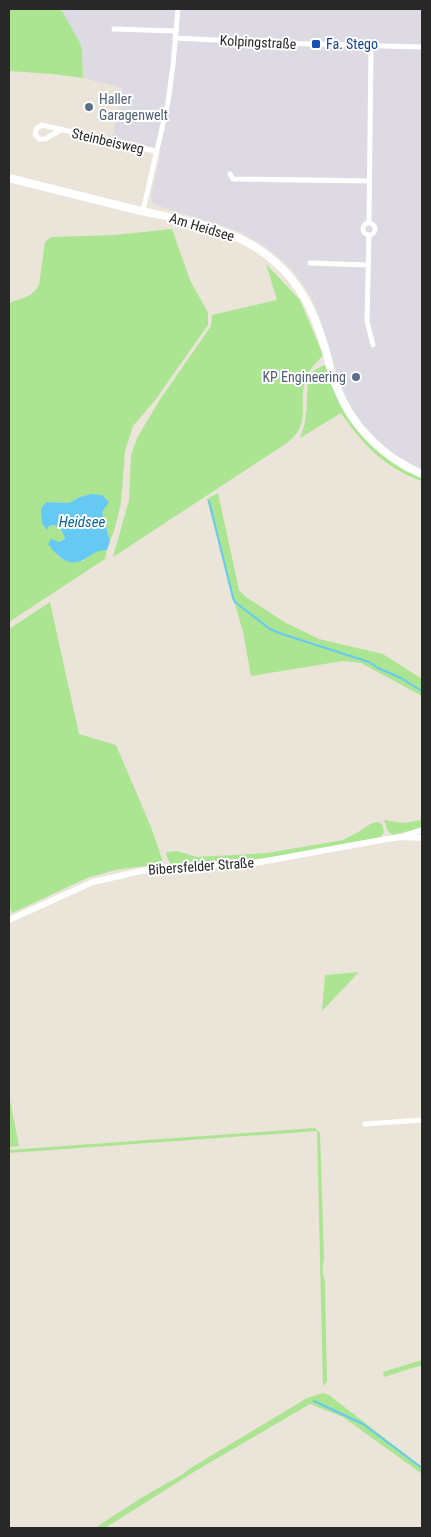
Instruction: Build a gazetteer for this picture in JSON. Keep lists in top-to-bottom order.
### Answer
{
  "streets": {
    "main road": ["Am Heidsee"],
    "street": ["Kolpingstraße", "Steinbeisweg", "Bibersfelder Straße"]
  },
  "crossings": [
    ["Kolpingstraße", "Steinbeisweg"],
    ["Steinbeisweg", "Am Heidsee"]
  ],
  "water": ["Heidsee"],
  "places": {
    "transit": ["Fa. Stego"],
    "other": ["Haller Garagenwelt", "KP Engineering"]
  }
}
